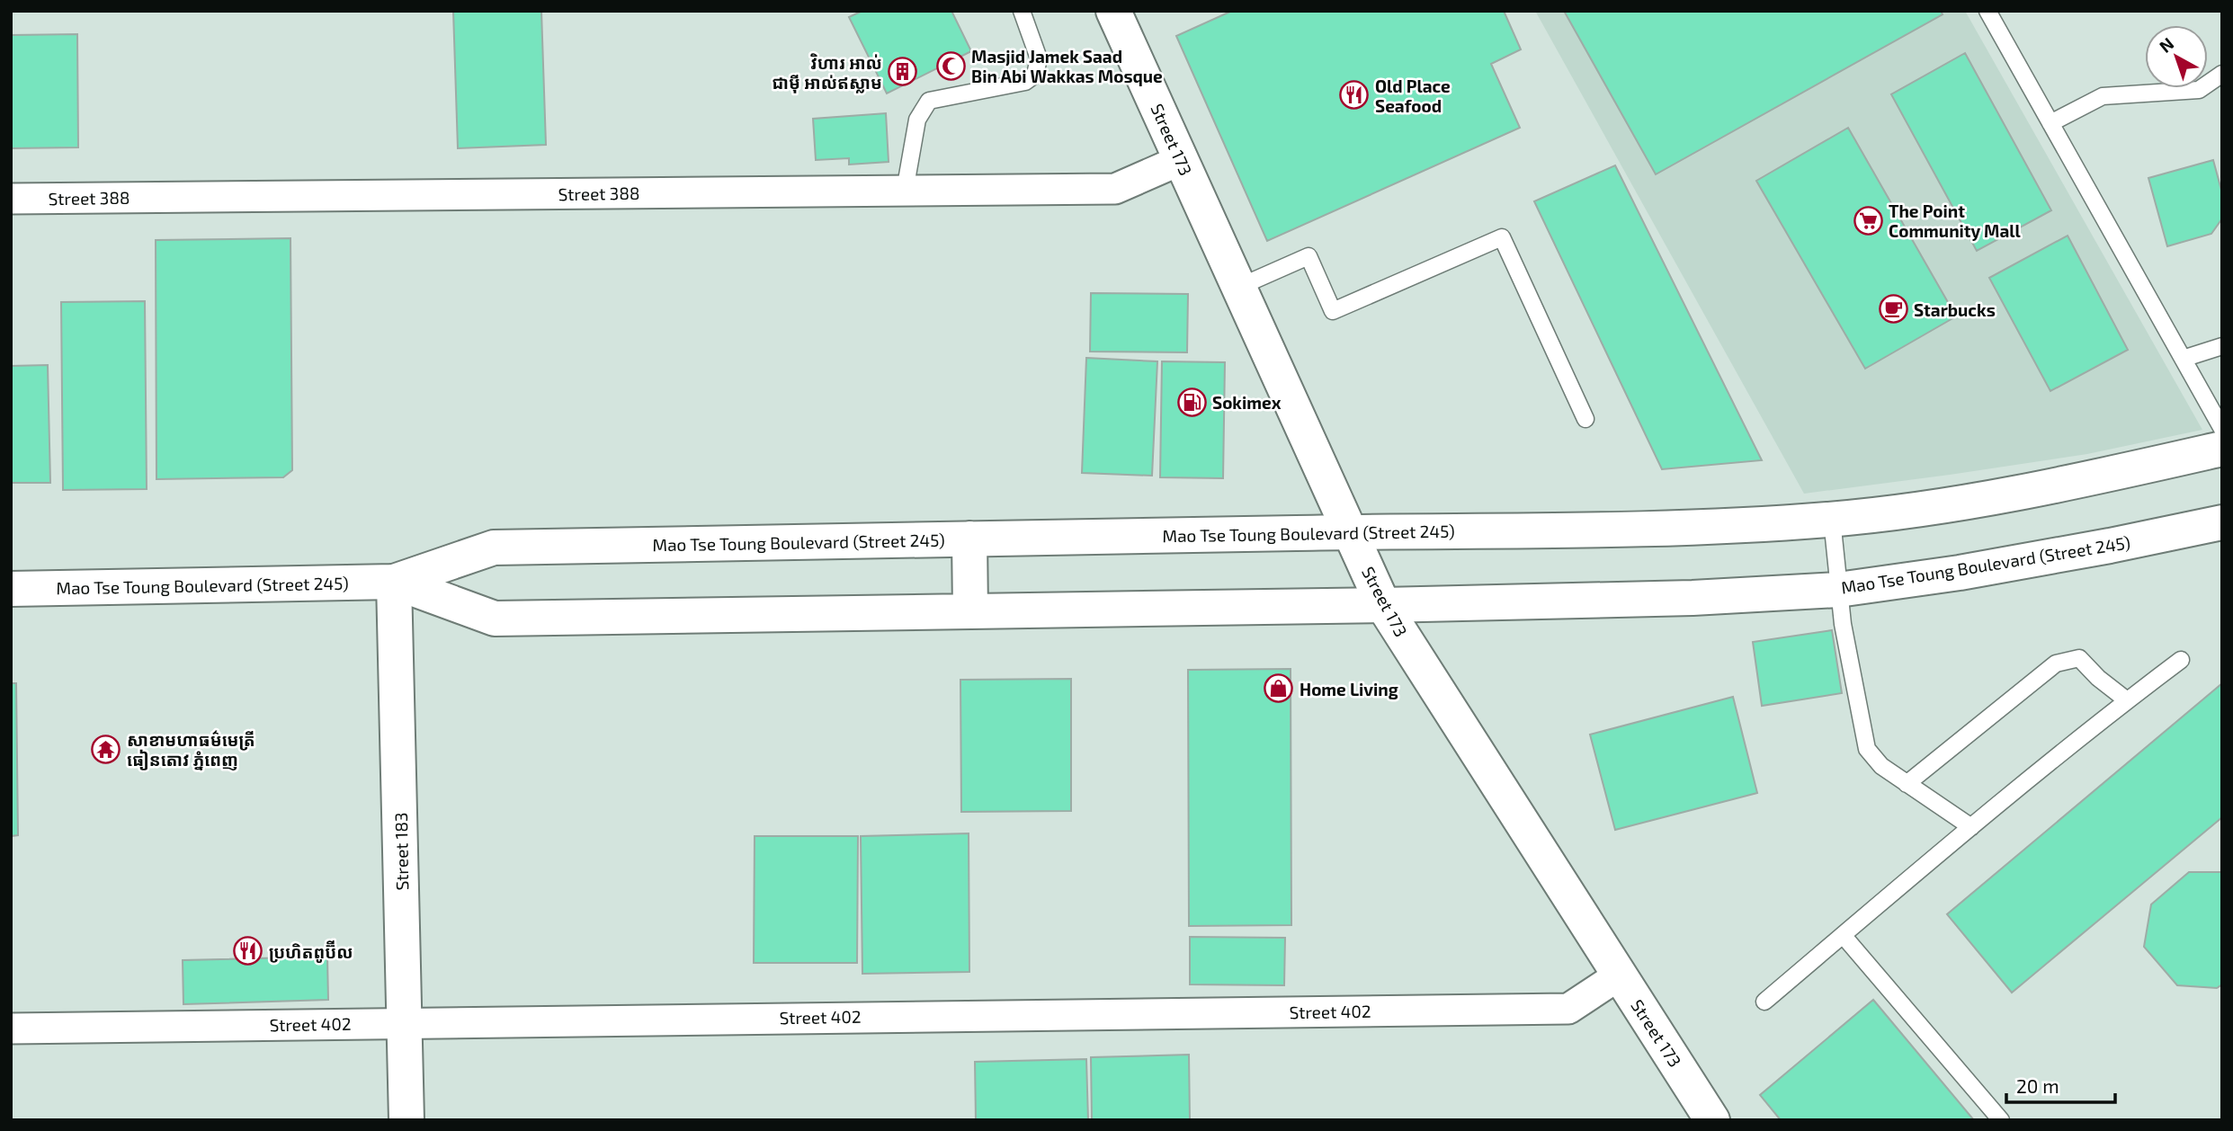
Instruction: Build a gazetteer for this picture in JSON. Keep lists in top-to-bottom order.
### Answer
{
  "streets": {
    "main road": ["Street 173", "Mao Tse Toung Boulevard (Street 245)", "Street 183"],
    "street": ["Street 388", "Street 402"]
  },
  "crossings": [
    ["Street 173", "Street 388"],
    ["Street 173", "Mao Tse Toung Boulevard (Street 245)"],
    ["Street 173", "Street 402"],
    ["Mao Tse Toung Boulevard (Street 245)", "Street 183"],
    ["Street 183", "Street 402"]
  ],
  "places": {
    "mosque": ["Masjid Jamek Saad Bin Abi Wakkas Mosque"],
    "building": ["វិហារ អាល់ ជាម៉ី អាល់ឥស្លាម"],
    "restaurant": ["Old Place Seafood", "ប្រហិតពូប៊ីល"],
    "supermarket": ["The Point Community Mall"],
    "cafe": ["Starbucks"],
    "fuel station": ["Sokimex"],
    "shop": ["Home Living"],
    "temple": ["សាខាមហាធម៌មេត្រី ធៀនតោវ ភ្នំពេញ"]
  },
  "scale_bar": "20 m",
  "north": "top left"
}
